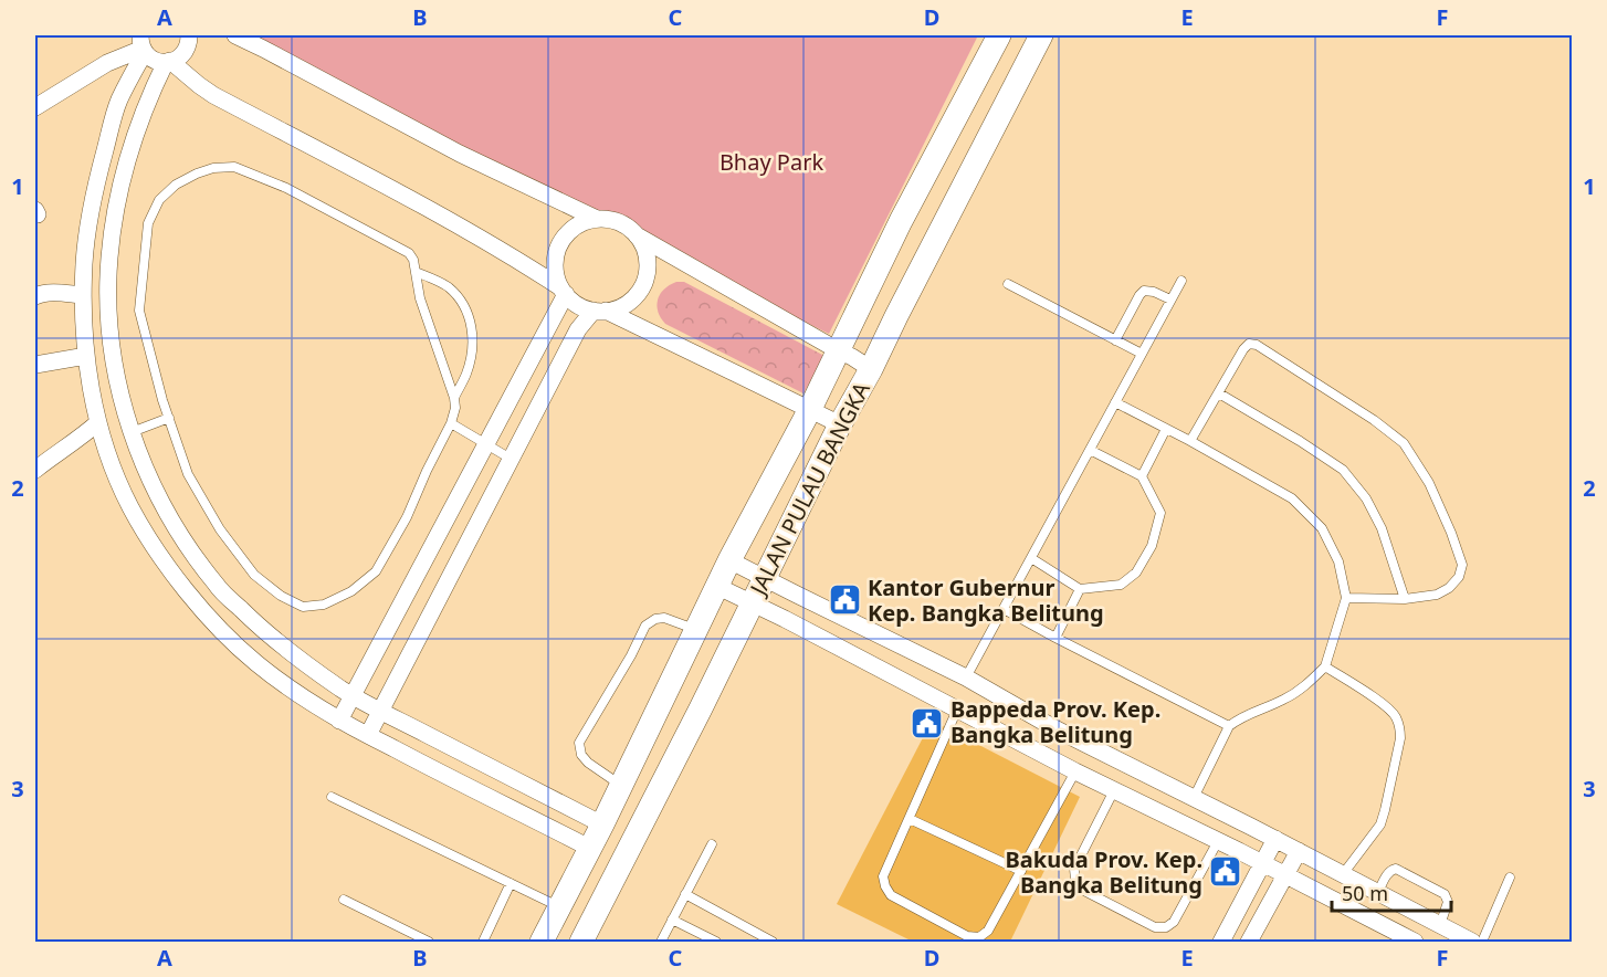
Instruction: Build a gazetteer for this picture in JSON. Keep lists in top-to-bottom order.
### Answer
{
  "streets": {
    "main road": ["JALAN PULAU BANGKA"]
  },
  "parks": ["Bhay Park"],
  "places": {
    "public building": ["Kantor Gubernur Kep. Bangka Belitung", "Bappeda Prov. Kep. Bangka Belitung", "Bakuda Prov. Kep. Bangka Belitung"]
  },
  "scale_bar": "50 m",
  "grid": {
    "columns": [
      "A",
      "B",
      "C",
      "D",
      "E",
      "F"
    ],
    "rows": ["1", "2", "3"]
  }
}
